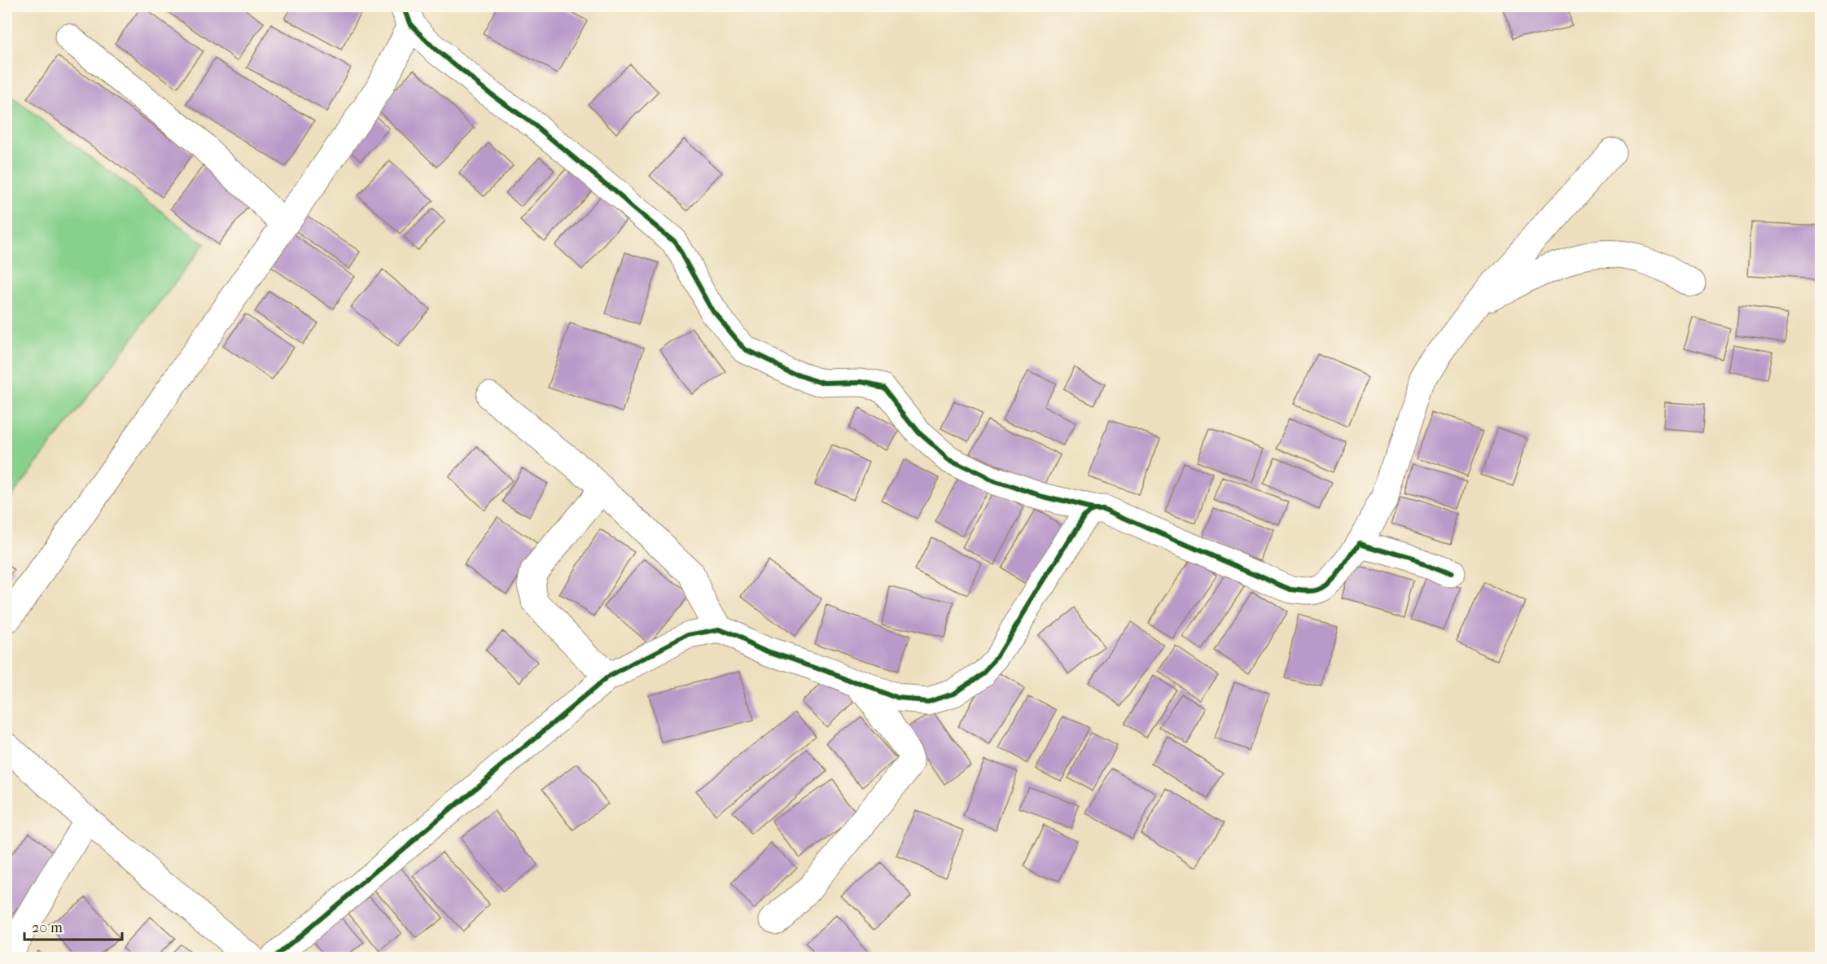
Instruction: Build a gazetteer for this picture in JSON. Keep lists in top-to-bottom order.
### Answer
{
  "scale_bar": "20 m"
}
